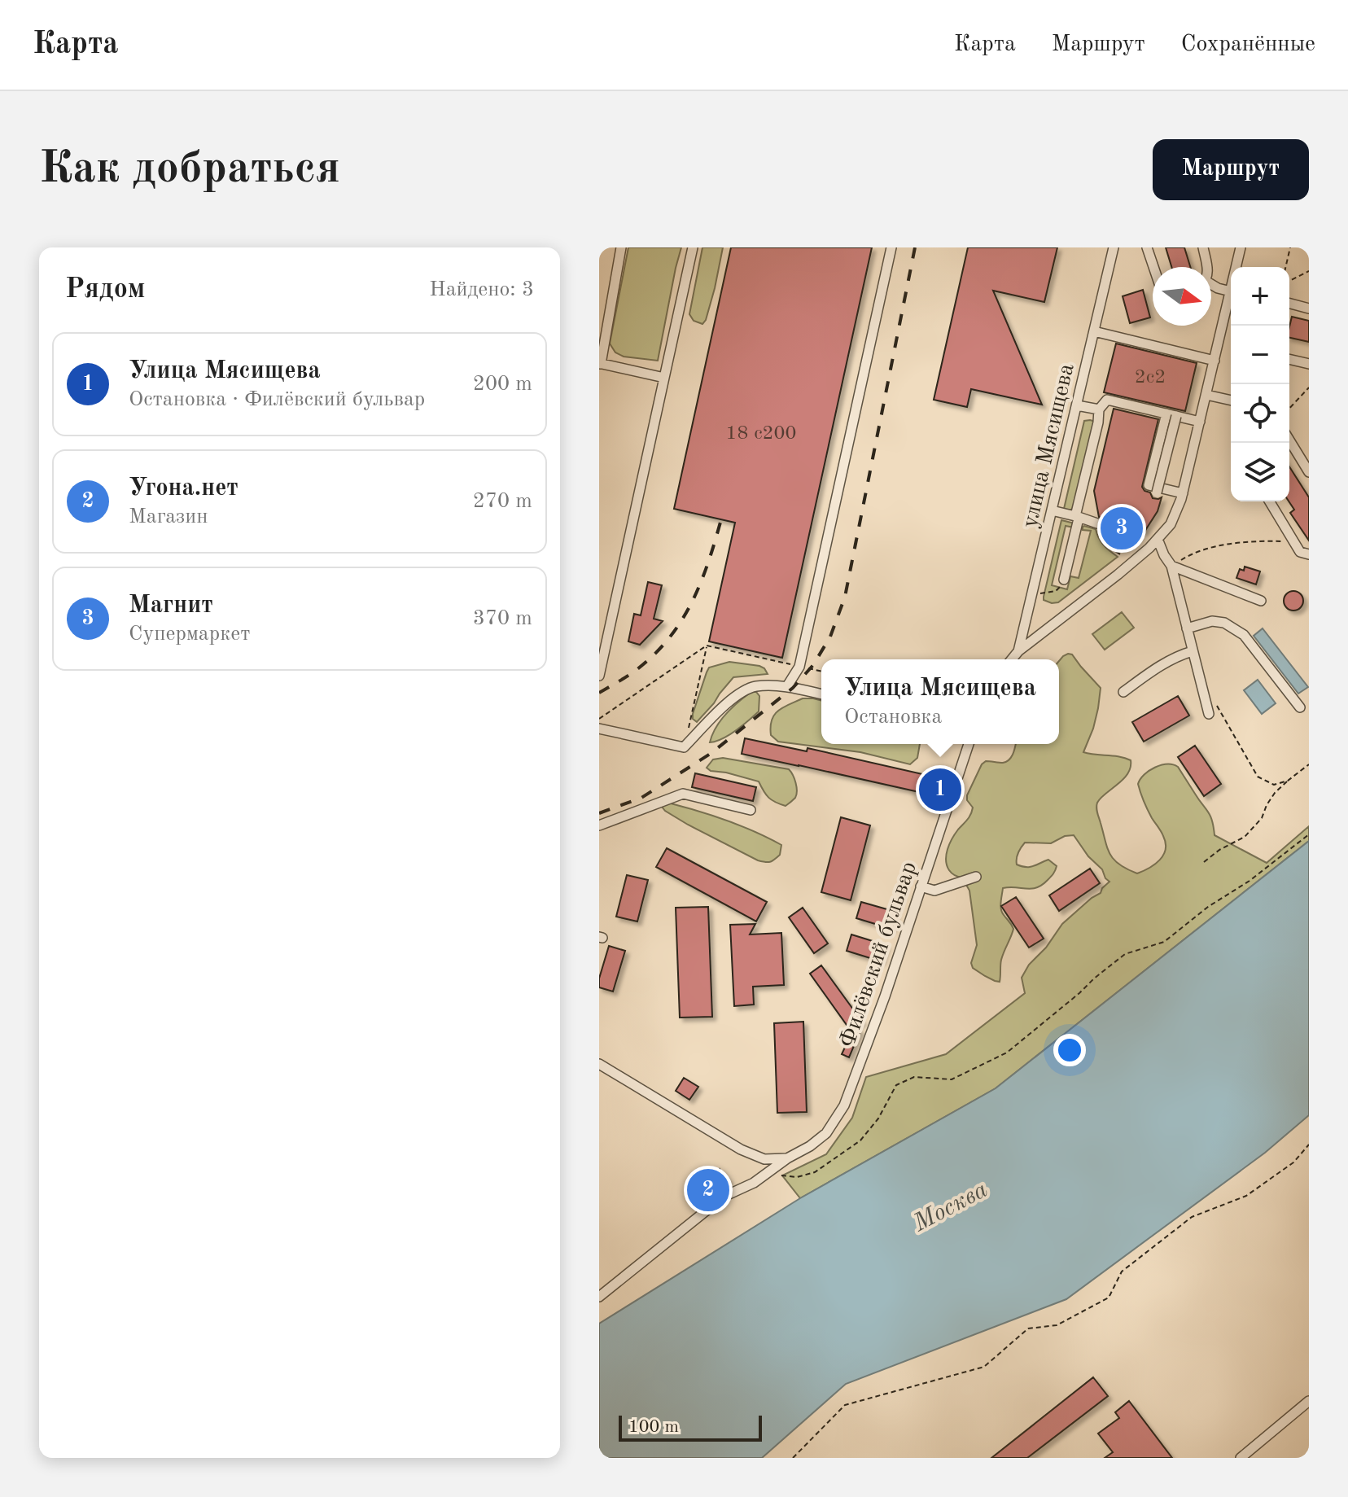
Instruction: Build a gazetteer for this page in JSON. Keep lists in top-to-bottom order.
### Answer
{
  "streets": {
    "street": ["улица Мясищева", "Филёвский бульвар"]
  },
  "water": ["Москва"],
  "house_numbers": ["2c2", "18 с200"],
  "scale_bar": "100 m",
  "north": "right",
  "page": {
    "header": "Карта",
    "nav": ["Карта", "Маршрут", "Сохранённые"],
    "buttons": "Маршрут",
    "title": "Как добраться",
    "heading": ["Рядом", "Найдено: 3"],
    "map_buttons": ["+", "−"],
    "list": [
      {
        "mark": "1",
        "name": "Улица Мясищева",
        "note": "Остановка · Филёвский бульвар",
        "value": "200 m"
      },
      {
        "mark": "2",
        "name": "Угона.нет",
        "note": "Магазин",
        "value": "270 m"
      },
      {
        "mark": "3",
        "name": "Магнит",
        "note": "Супермаркет",
        "value": "370 m"
      }
    ],
    "pins": ["3", "1", "2"],
    "popup": ["Улица Мясищева", "Остановка"],
    "scale": "100 m"
  }
}
